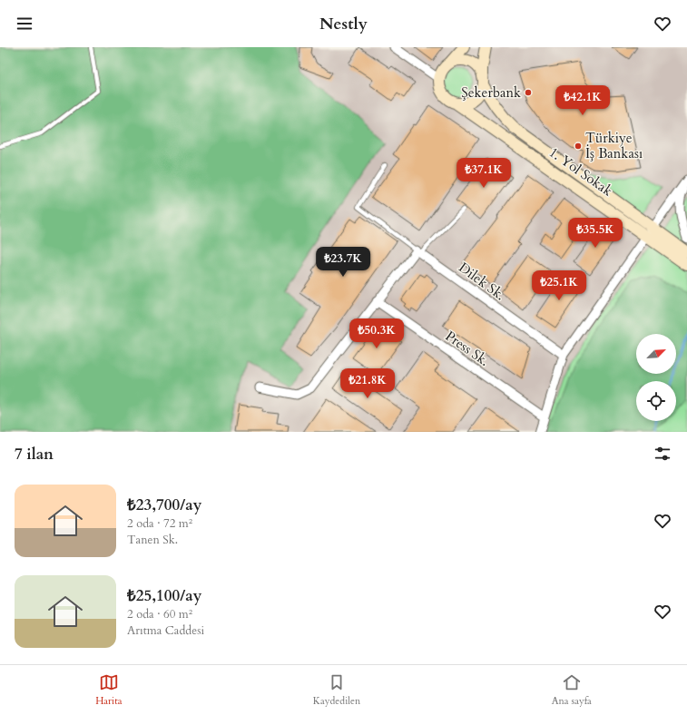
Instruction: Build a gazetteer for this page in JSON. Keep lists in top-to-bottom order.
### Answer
{
  "streets": {
    "main road": ["1. Yol Sokak"],
    "street": ["Dilek Sk.", "Press Sk."]
  },
  "places": ["Şekerbank", "Türkiye İş Bankası"],
  "north": "top right",
  "page": {
    "header": "Nestly",
    "price": [
      "₺42.1K",
      "₺37.1K",
      "₺35.5K",
      "₺23.7K",
      "₺25.1K",
      "₺50.3K",
      "₺21.8K"
    ],
    "heading": "7 ilan",
    "list": [
      {
        "name": "₺23,700/ay",
        "note": "2 oda · 72 m² · Tanen Sk."
      },
      {
        "name": "₺25,100/ay",
        "note": "2 oda · 60 m² · Arıtma Caddesi"
      }
    ],
    "tabs": ["Harita", "Kaydedilen", "Ana sayfa"]
  }
}
